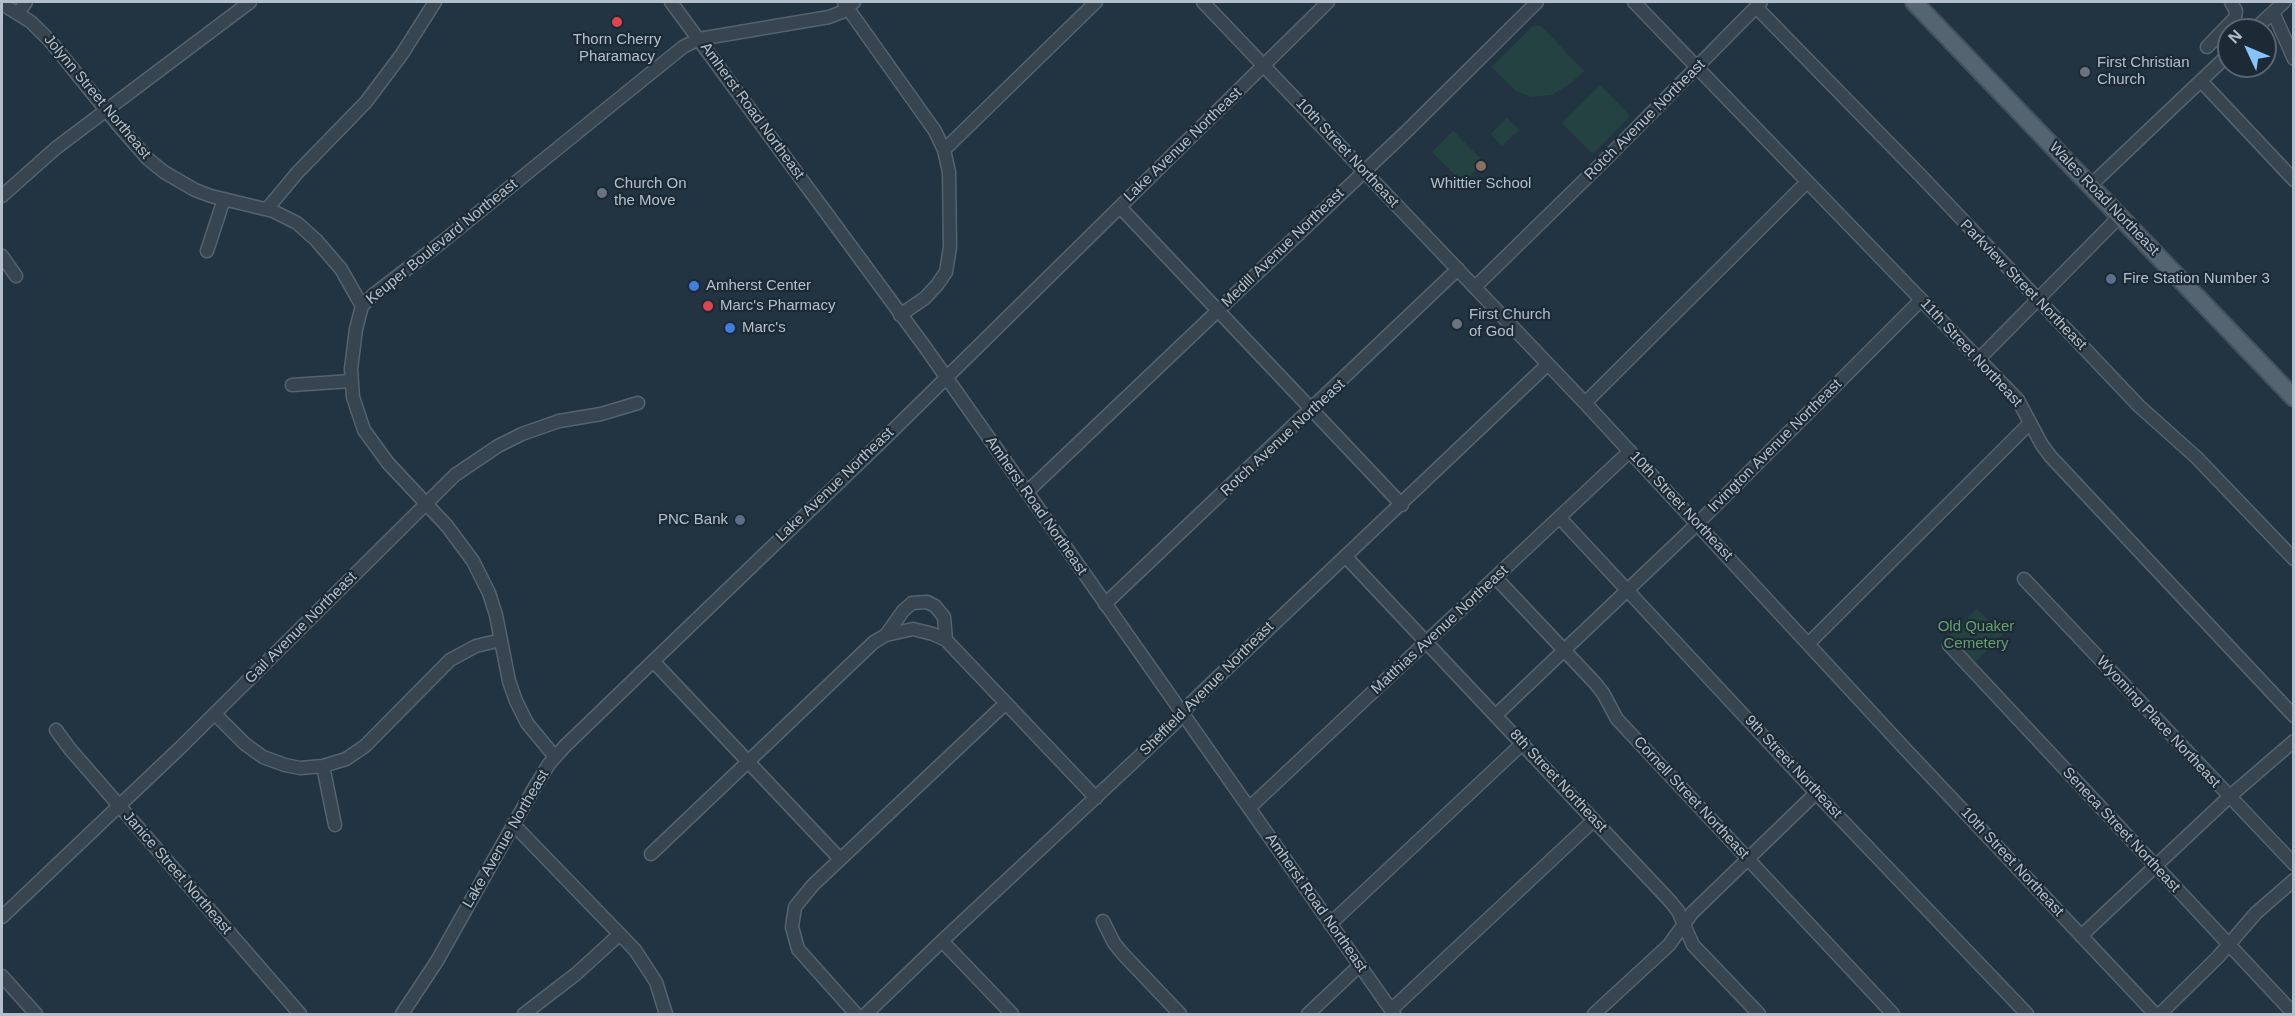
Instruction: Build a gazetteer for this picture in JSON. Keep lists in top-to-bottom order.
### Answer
{
  "streets": {
    "main road": ["Wales Road Northeast"],
    "street": [
      "Jolynn Street Northeast",
      "Amherst Road Northeast",
      "Rotch Avenue Northeast",
      "Lake Avenue Northeast",
      "10th Street Northeast",
      "Keuper Boulevard Northeast",
      "Medill Avenue Northeast",
      "Parkview Street Northeast",
      "11th Street Northeast",
      "Irvington Avenue Northeast",
      "Gail Avenue Northeast",
      "Matthias Avenue Northeast",
      "Sheffield Avenue Northeast",
      "Wyoming Place Northeast",
      "9th Street Northeast",
      "8th Street Northeast",
      "Cornell Street Northeast",
      "Seneca Street Northeast",
      "Janice Street Northeast"
    ]
  },
  "crossings": [
    ["Jolynn Street Northeast", "Keuper Boulevard Northeast"],
    ["Amherst Road Northeast", "Rotch Avenue Northeast"],
    ["Amherst Road Northeast", "Lake Avenue Northeast"],
    ["Amherst Road Northeast", "Keuper Boulevard Northeast"],
    ["Amherst Road Northeast", "Medill Avenue Northeast"],
    ["Amherst Road Northeast", "Matthias Avenue Northeast"],
    ["Amherst Road Northeast", "Sheffield Avenue Northeast"],
    ["Rotch Avenue Northeast", "10th Street Northeast"],
    ["Rotch Avenue Northeast", "Parkview Street Northeast"],
    ["Rotch Avenue Northeast", "11th Street Northeast"],
    ["Lake Avenue Northeast", "10th Street Northeast"],
    ["Lake Avenue Northeast", "Keuper Boulevard Northeast"],
    ["10th Street Northeast", "Medill Avenue Northeast"],
    ["10th Street Northeast", "Irvington Avenue Northeast"],
    ["10th Street Northeast", "Matthias Avenue Northeast"],
    ["10th Street Northeast", "Sheffield Avenue Northeast"],
    ["Keuper Boulevard Northeast", "Gail Avenue Northeast"],
    ["11th Street Northeast", "Irvington Avenue Northeast"],
    ["Irvington Avenue Northeast", "9th Street Northeast"],
    ["Irvington Avenue Northeast", "8th Street Northeast"],
    ["Irvington Avenue Northeast", "Cornell Street Northeast"],
    ["Gail Avenue Northeast", "Janice Street Northeast"],
    ["Matthias Avenue Northeast", "9th Street Northeast"],
    ["Matthias Avenue Northeast", "8th Street Northeast"],
    ["Matthias Avenue Northeast", "Cornell Street Northeast"],
    ["Sheffield Avenue Northeast", "8th Street Northeast"]
  ],
  "parks": ["Old Quaker Cemetery"],
  "places": [
    "Thorn Cherry Pharamacy",
    "First Christian Church",
    "Whittier School",
    "Church On the Move",
    "Fire Station Number 3",
    "Amherst Center",
    "Marc's Pharmacy",
    "First Church of God",
    "Marc's",
    "PNC Bank"
  ],
  "north": "top left"
}
